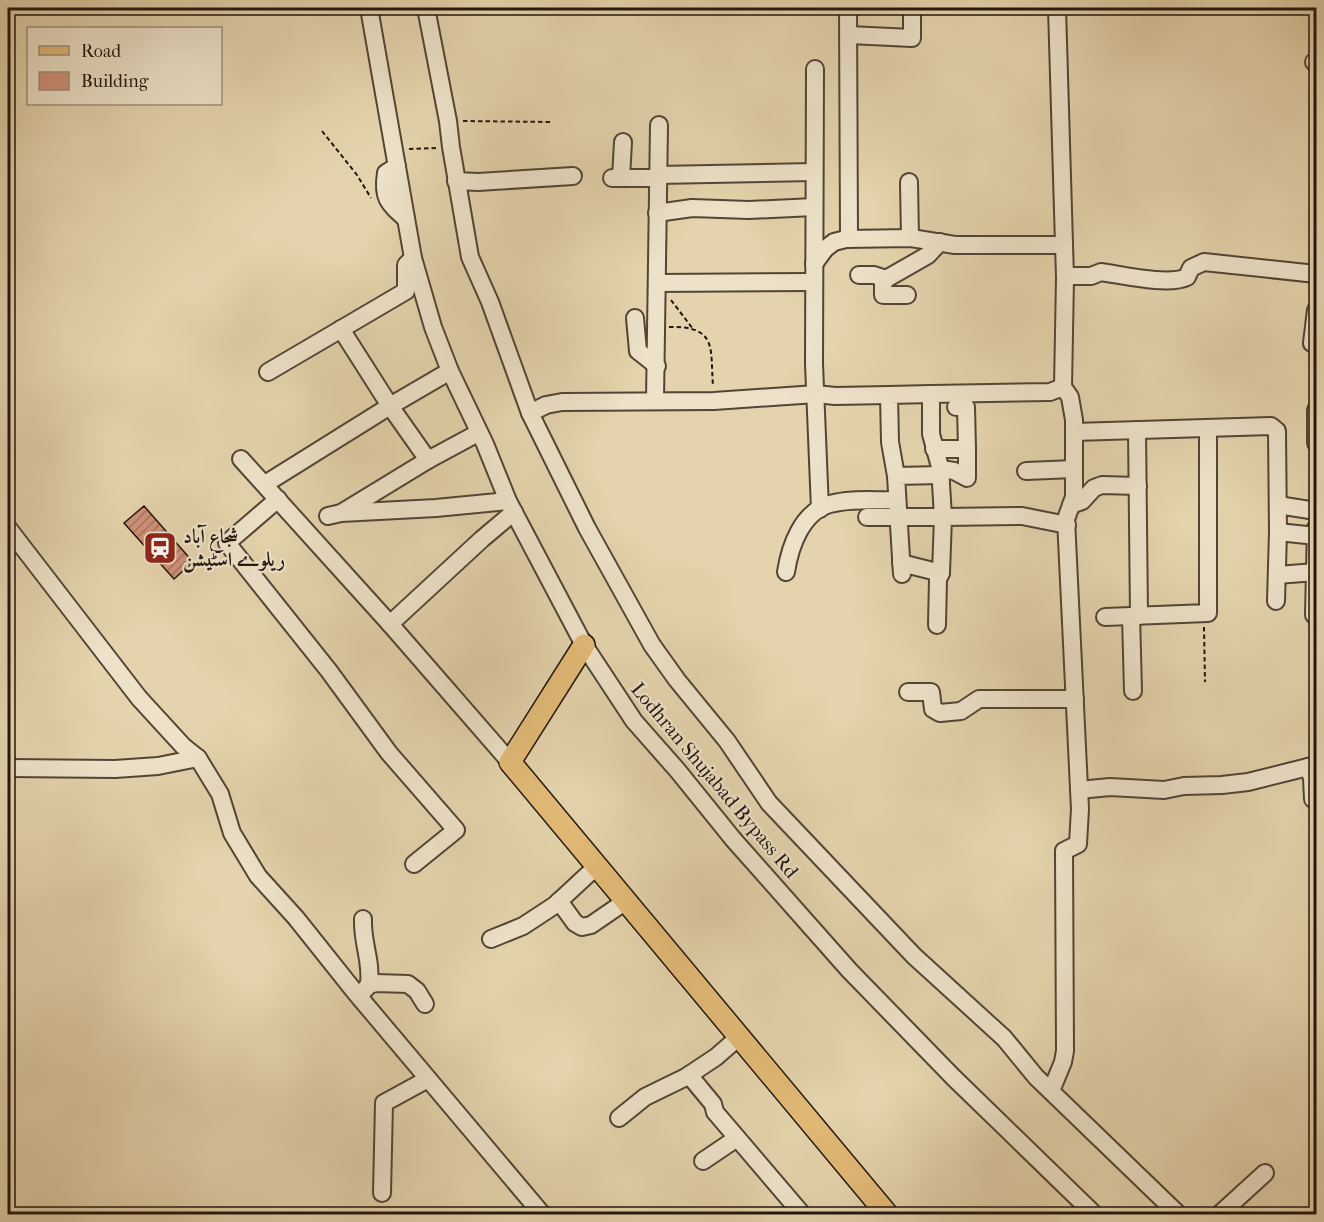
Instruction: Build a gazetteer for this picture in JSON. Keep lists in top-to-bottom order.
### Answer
{
  "streets": {
    "street": ["Lodhran Shujabad Bypass Rd"]
  },
  "places": {
    "station": ["شجاع آباد ریلوے اسٹیشن"]
  },
  "legend": ["Road", "Building"]
}
